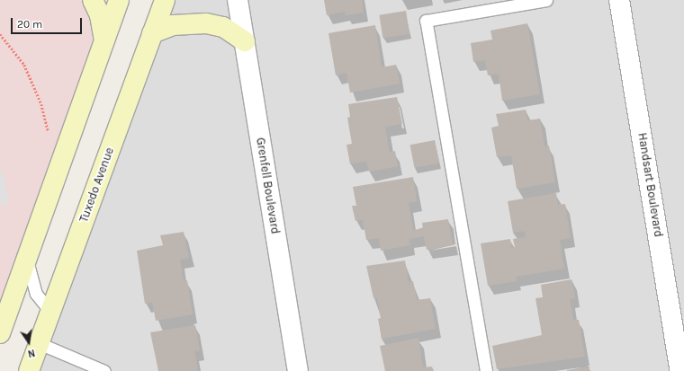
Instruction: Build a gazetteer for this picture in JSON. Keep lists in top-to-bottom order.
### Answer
{
  "streets": {
    "main road": ["Tuxedo Avenue"],
    "street": ["Handsart Boulevard", "Grenfell Boulevard"]
  },
  "scale_bar": "20 m",
  "north": "bottom"
}
